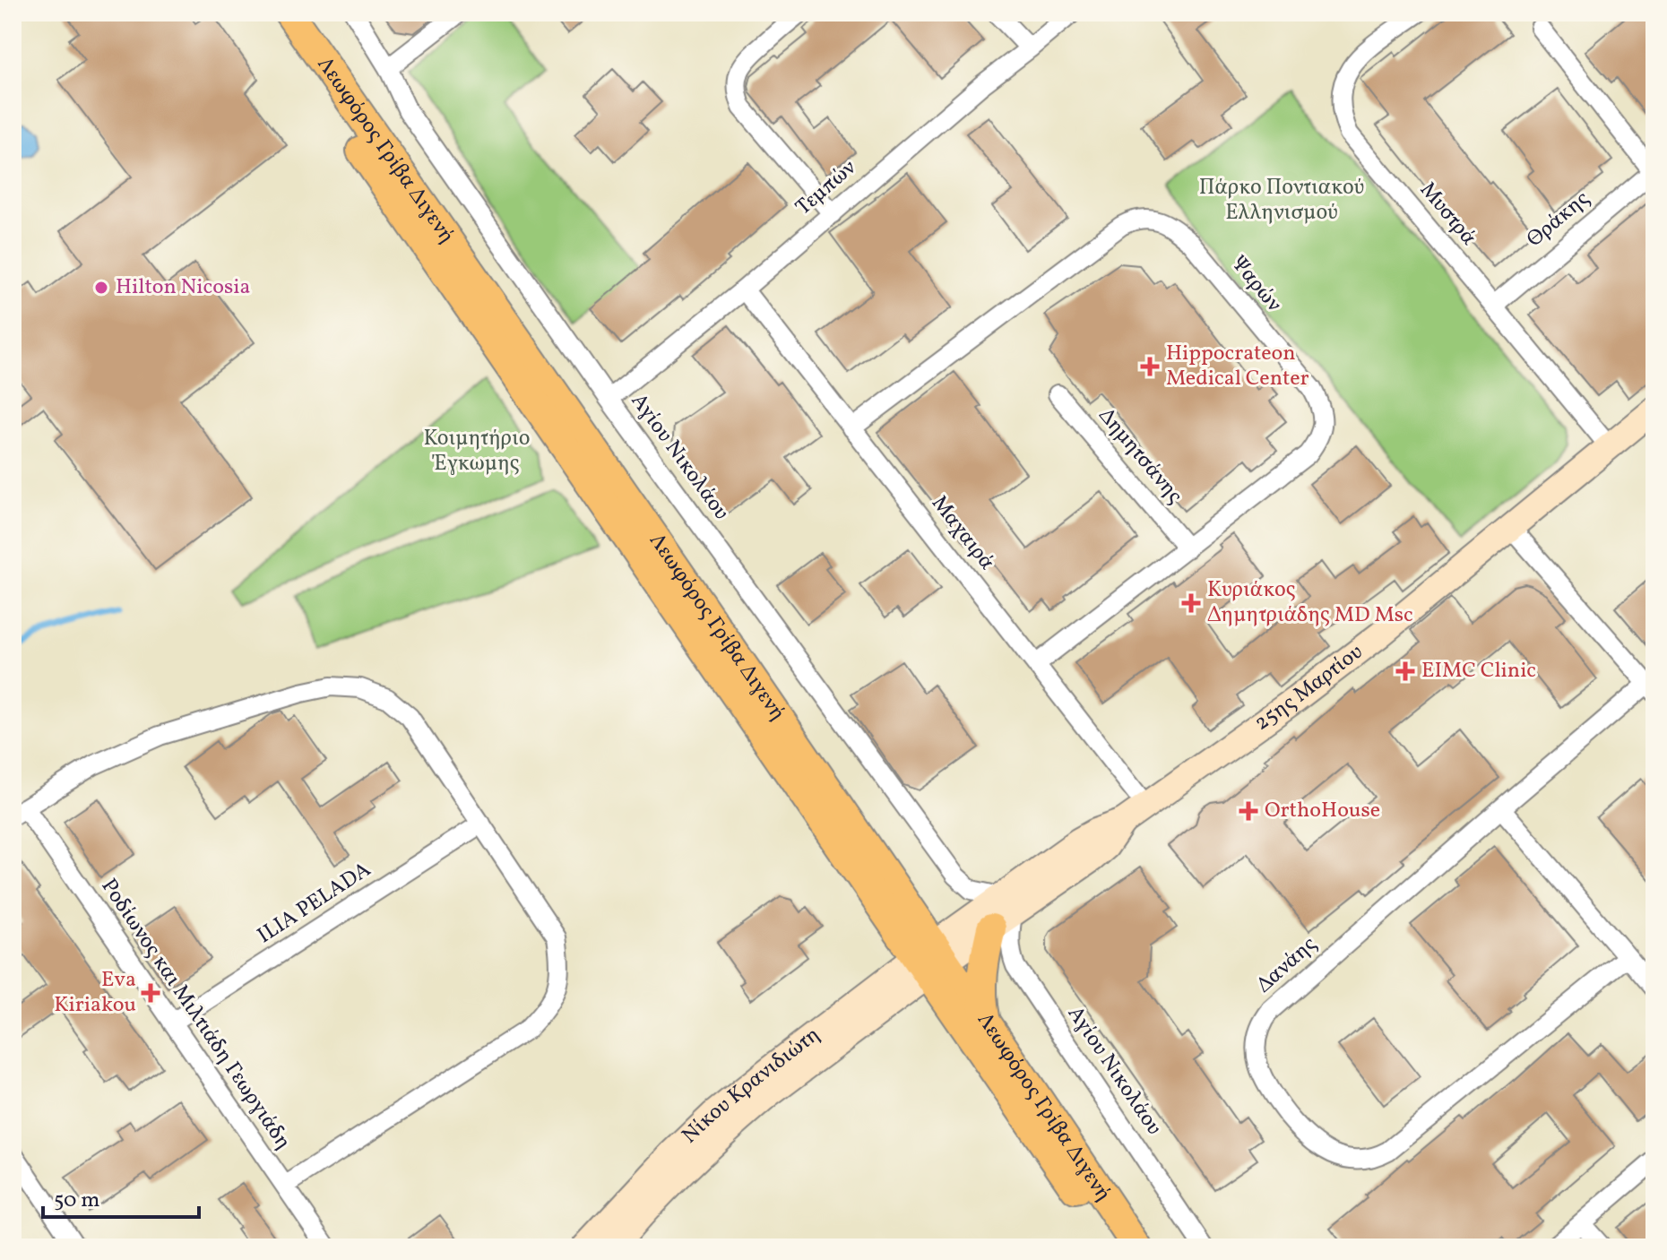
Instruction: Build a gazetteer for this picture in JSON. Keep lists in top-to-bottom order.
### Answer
{
  "streets": {
    "main road": ["Λεωφόρος Γρίβα Διγενή"],
    "street": [
      "Τεμπών",
      "Μυστρά",
      "Θράκης",
      "Ψαρών",
      "Δημητσάνης",
      "Αγίου Νικολάου",
      "Μαχαιρά",
      "25ης Μαρτίου",
      "ILIA PELADA",
      "Δανάης",
      "Ροδίωνος και Μιλτιάδη Γεωργιάδη",
      "Νίκου Κρανιδιώτη"
    ]
  },
  "crossings": [
    ["Λεωφόρος Γρίβα Διγενή", "25ης Μαρτίου"],
    ["Λεωφόρος Γρίβα Διγενή", "Νίκου Κρανιδιώτη"],
    ["Τεμπών", "Αγίου Νικολάου"],
    ["Τεμπών", "Μαχαιρά"],
    ["Μυστρά", "Θράκης"],
    ["Μυστρά", "25ης Μαρτίου"],
    ["Ψαρών", "Δημητσάνης"],
    ["Ψαρών", "Μαχαιρά"],
    ["Αγίου Νικολάου", "25ης Μαρτίου"],
    ["Μαχαιρά", "25ης Μαρτίου"],
    ["25ης Μαρτίου", "Νίκου Κρανιδιώτη"],
    ["ILIA PELADA", "Ροδίωνος και Μιλτιάδη Γεωργιάδη"]
  ],
  "parks": ["Πάρκο Ποντιακού Ελληνισμού", "Κοιμητήριο Έγκωμης"],
  "places": {
    "other": ["Hilton Nicosia"],
    "health": [
      "Hippocrateon Medical Center",
      "Κυριάκος Δημητριάδης MD Msc",
      "EIMC Clinic",
      "OrthoHouse",
      "Eva Kiriakou"
    ]
  },
  "scale_bar": "50 m"
}
